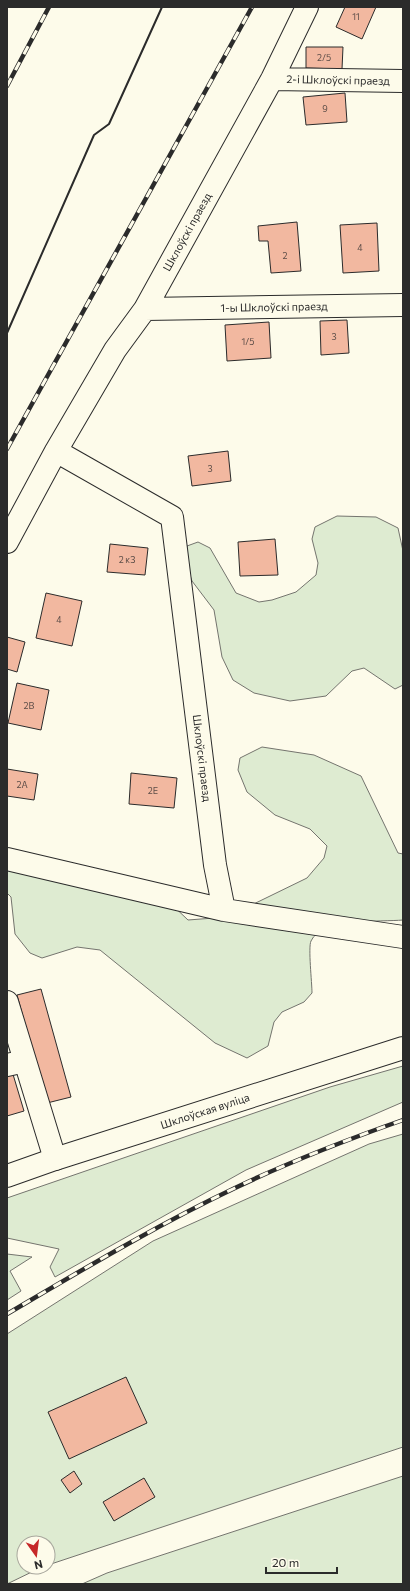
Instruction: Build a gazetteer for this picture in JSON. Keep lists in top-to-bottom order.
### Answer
{
  "streets": {
    "street": [
      "2-і Шклоўскі праезд",
      "Шклоўскі праезд",
      "1-ы Шклоўскі праезд",
      "Шклоўская вуліца"
    ]
  },
  "crossings": [
    ["2-і Шклоўскі праезд", "Шклоўскі праезд"],
    ["Шклоўскі праезд", "1-ы Шклоўскі праезд"]
  ],
  "house_numbers": [
    "11",
    "2/5",
    "9",
    "4",
    "2",
    "3",
    "1/5",
    "3",
    "2 кЗ",
    "4",
    "2В",
    "2А",
    "2Е"
  ],
  "scale_bar": "20 m",
  "north": "bottom"
}
